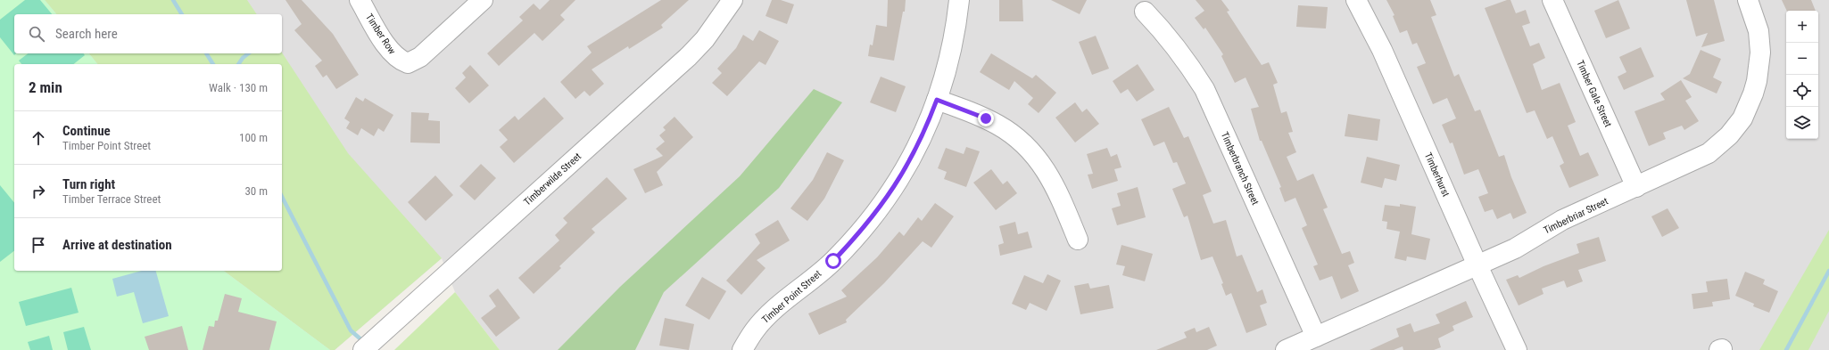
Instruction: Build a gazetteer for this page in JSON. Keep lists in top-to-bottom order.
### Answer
{
  "streets": {
    "street": [
      "Timber Row",
      "Timber Gale Street",
      "Timberbranch Street",
      "Timberhurst",
      "Timberwilde Street",
      "Timberbriar Street",
      "Timber Point Street"
    ]
  },
  "crossings": [
    ["Timber Gale Street", "Timberbriar Street"],
    ["Timberbranch Street", "Timberbriar Street"],
    ["Timberhurst", "Timberbriar Street"]
  ],
  "page": {
    "map_buttons": ["+", "−"],
    "search": "Search here",
    "heading": ["2 min", "Walk · 130 m"],
    "list": [
      ["Continue", "Timber Point Street", "100 m"],
      ["Turn right", "Timber Terrace Street", "30 m"],
      "Arrive at destination"
    ]
  }
}
